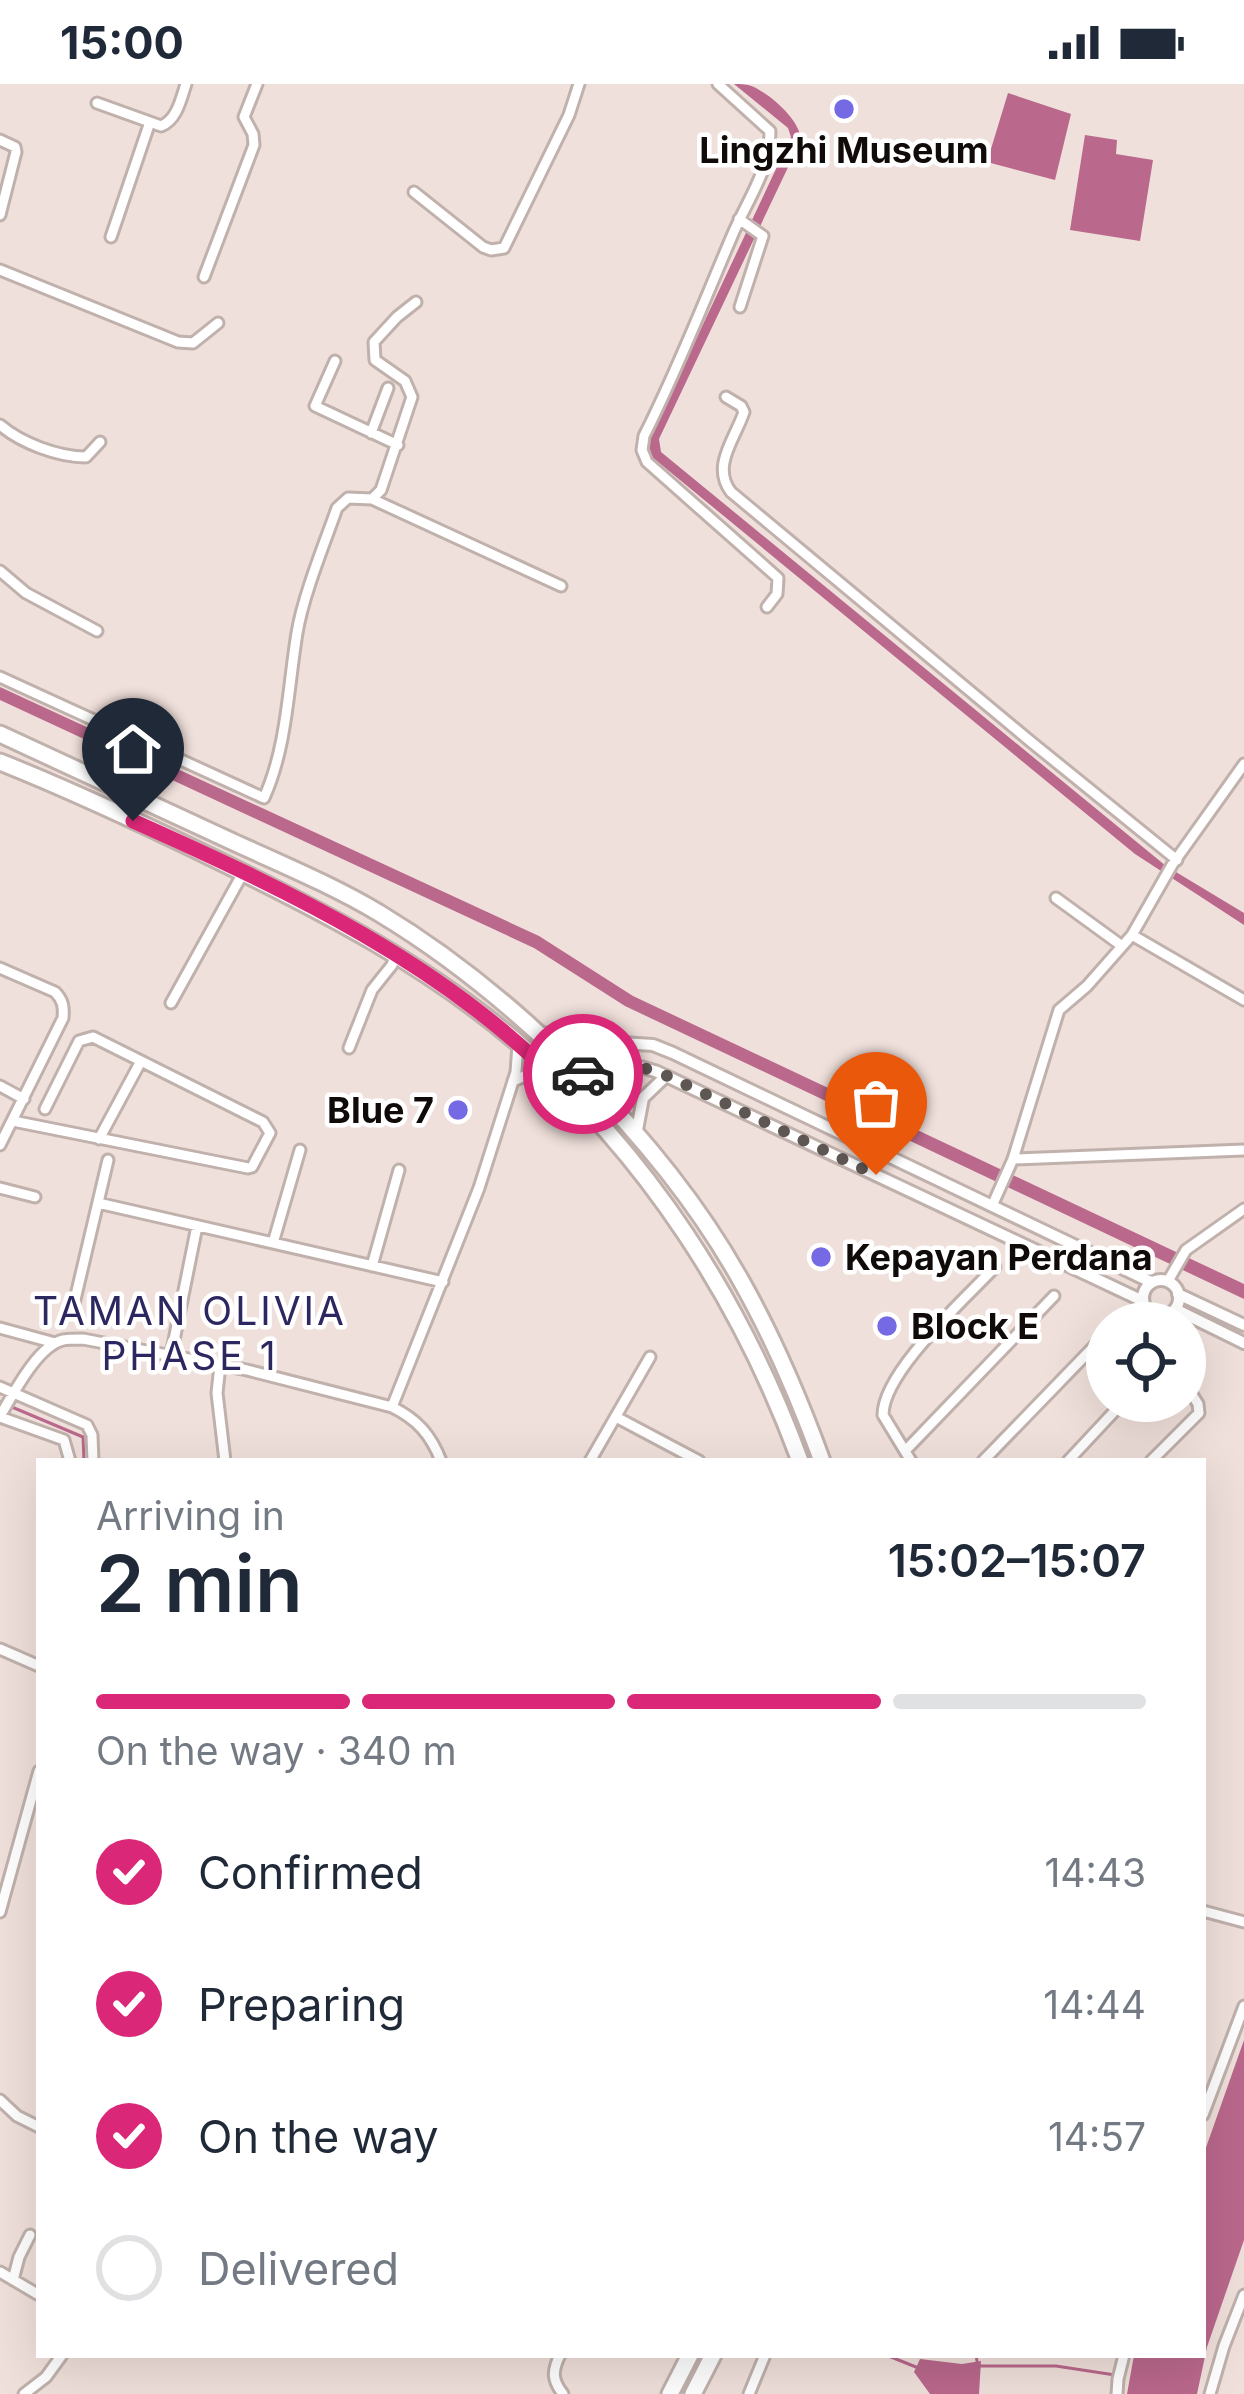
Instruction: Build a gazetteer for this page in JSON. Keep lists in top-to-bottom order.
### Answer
{
  "districts": ["TAMAN OLIVIA PHASE 1"],
  "places": [
    "Lingzhi Museum",
    "Blue 7",
    "Kepayan Perdana",
    "Block E"
  ],
  "page": {
    "status": "15:00",
    "heading": ["2 min", "Arriving in", "15:02–15:07"],
    "bar": "On the way · 340 m",
    "list": [
      ["Confirmed", "14:43"],
      ["Preparing", "14:44"],
      ["On the way", "14:57"],
      "Delivered"
    ]
  }
}
